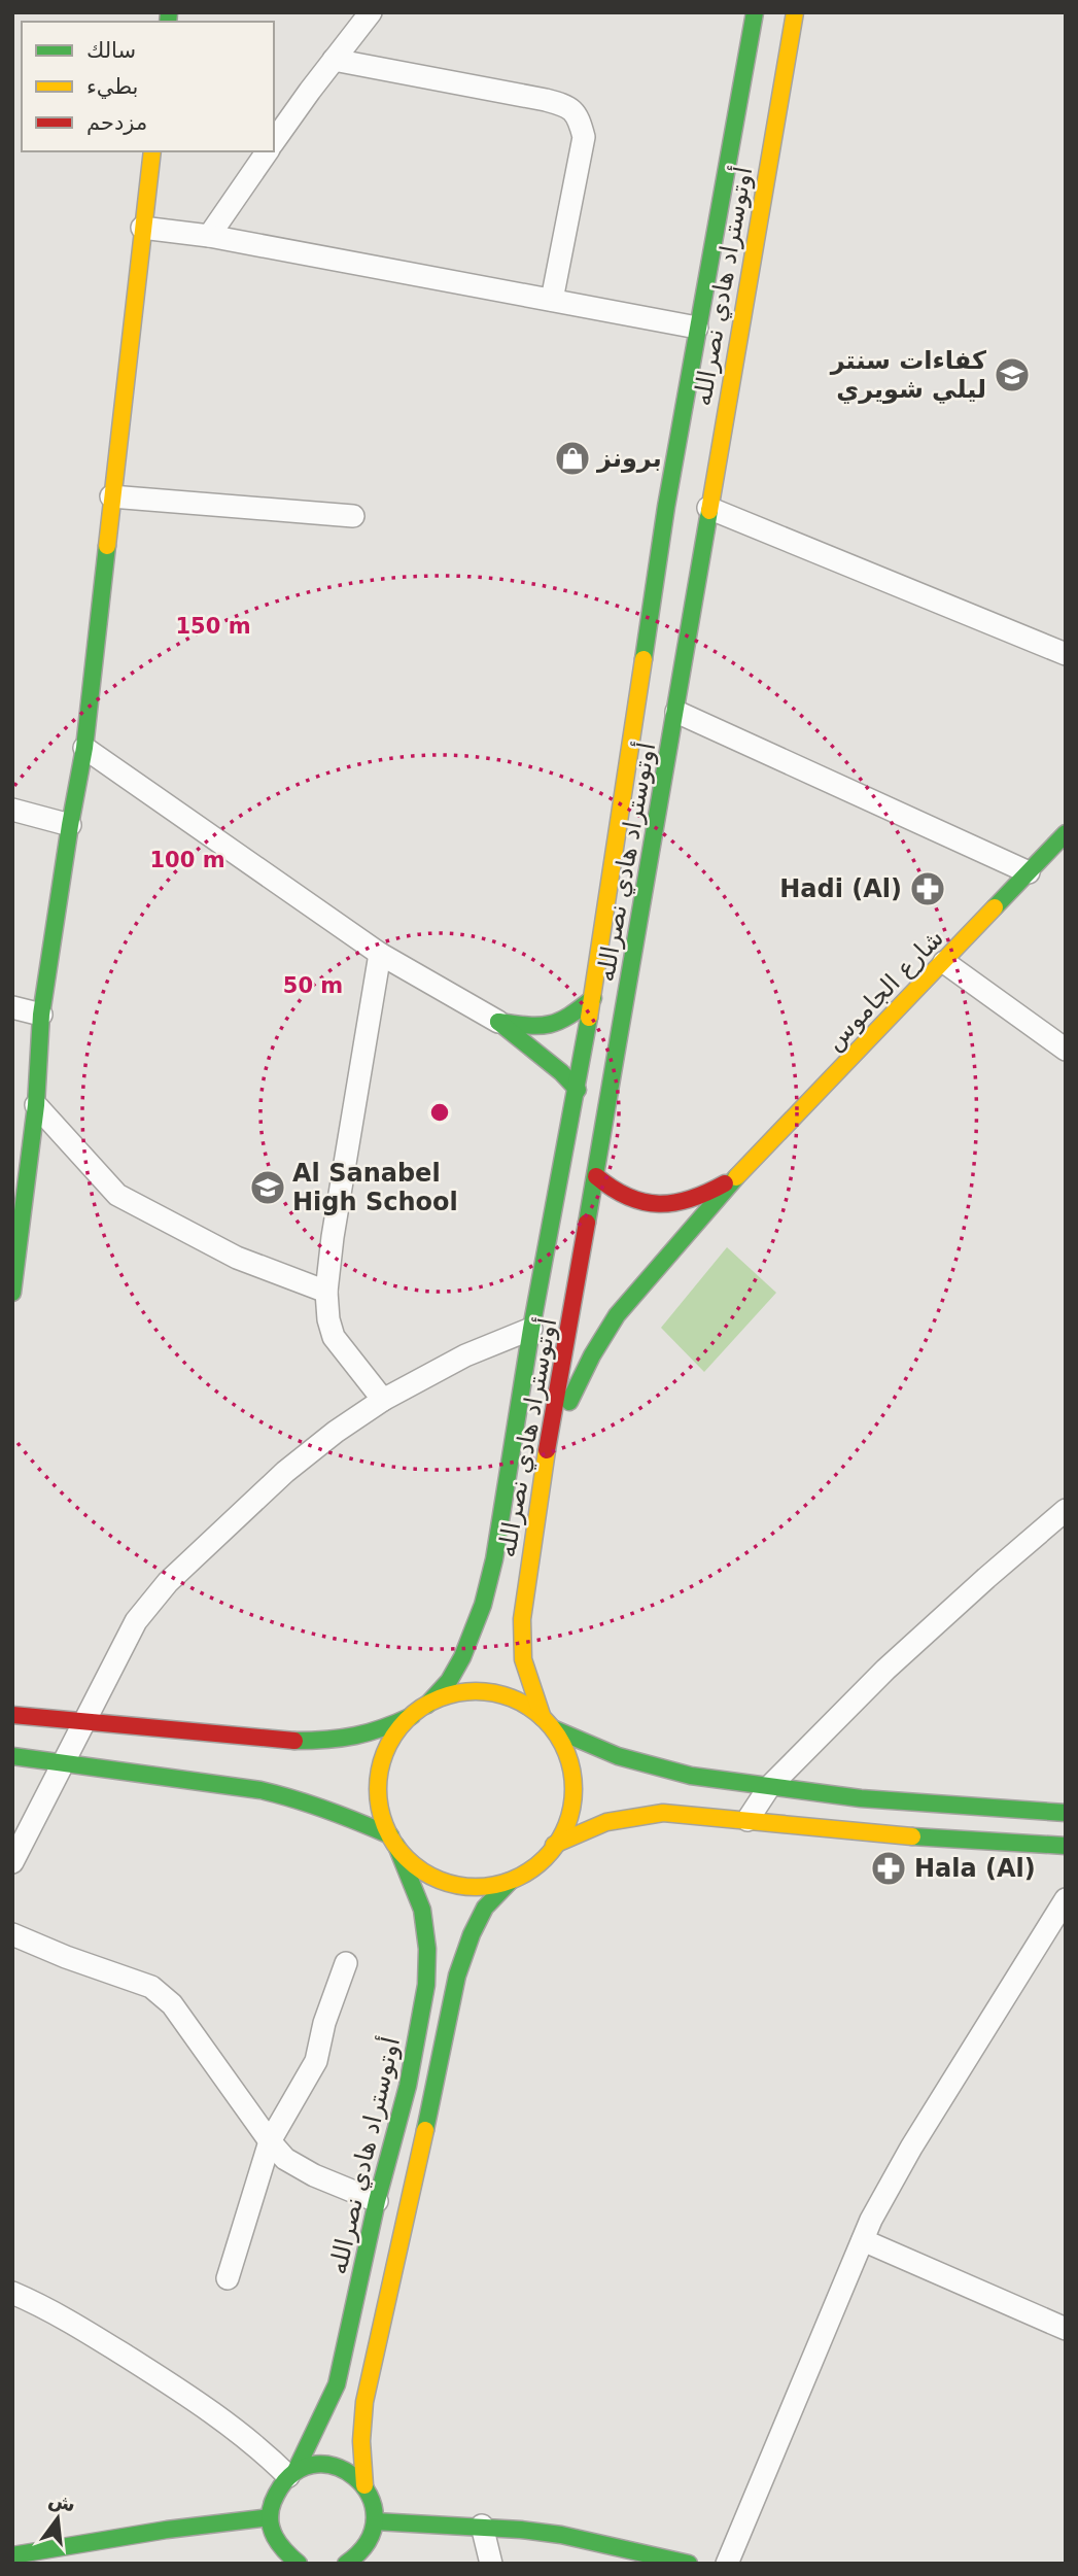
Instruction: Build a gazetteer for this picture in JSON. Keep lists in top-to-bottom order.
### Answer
{
  "streets": {
    "main road": ["أوتوستراد هادي نصرالله", "شارع الجاموس"]
  },
  "places": {
    "school or university": ["كفاءات سنتر ليلي شويري", "Al Sanabel High School"],
    "shop": ["برونز"],
    "pharmacy": ["Hadi (Al)", "Hala (Al)"]
  },
  "legend": ["سالك", "بطيء", "مزدحم"],
  "north": "top",
  "rings": ["150 m", "100 m", "50 m"]
}
